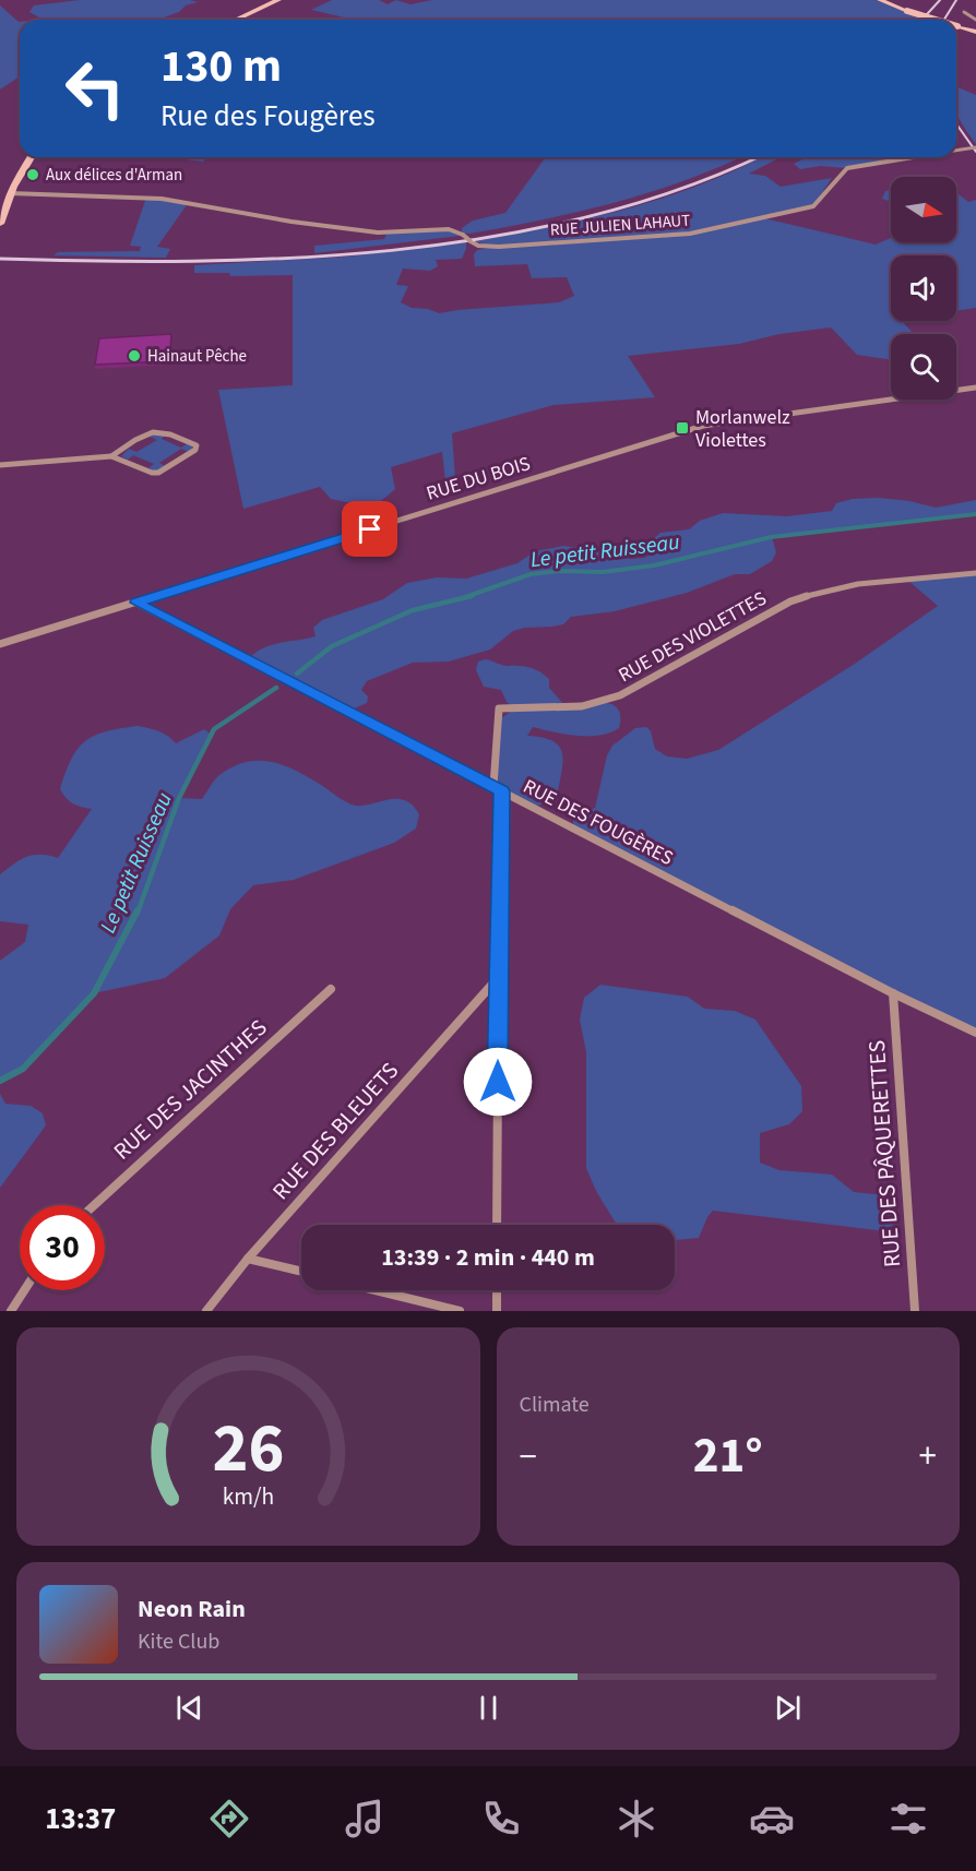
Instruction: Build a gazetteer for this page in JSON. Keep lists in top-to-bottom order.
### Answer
{
  "streets": {
    "street": [
      "RUE JULIEN LAHAUT",
      "RUE DU BOIS",
      "RUE DES VIOLETTES",
      "RUE DES FOUGÈRES",
      "RUE DES JACINTHES",
      "RUE DES BLEUETS",
      "RUE DES PÂQUERETTES"
    ]
  },
  "crossings": [
    ["RUE DU BOIS", "RUE DES FOUGÈRES"],
    ["RUE DES VIOLETTES", "RUE DES FOUGÈRES"],
    ["RUE DES FOUGÈRES", "RUE DES PÂQUERETTES"]
  ],
  "water": ["Le petit Ruisseau"],
  "places": {
    "other": ["Aux délices d'Arman", "Hainaut Pêche"],
    "transit": ["Morlanwelz Violettes"]
  },
  "north": "right",
  "page": {
    "turn": ["130 m", "Rue des Fougères"],
    "limit": "30",
    "trip": "13:39 · 2 min · 440 m",
    "tile": "Climate",
    "heat": ["−", "21°", "+"],
    "song": ["Neon Rain", "Kite Club"],
    "tabs": "13:37",
    "gauge": ["26", "km/h"]
  }
}
